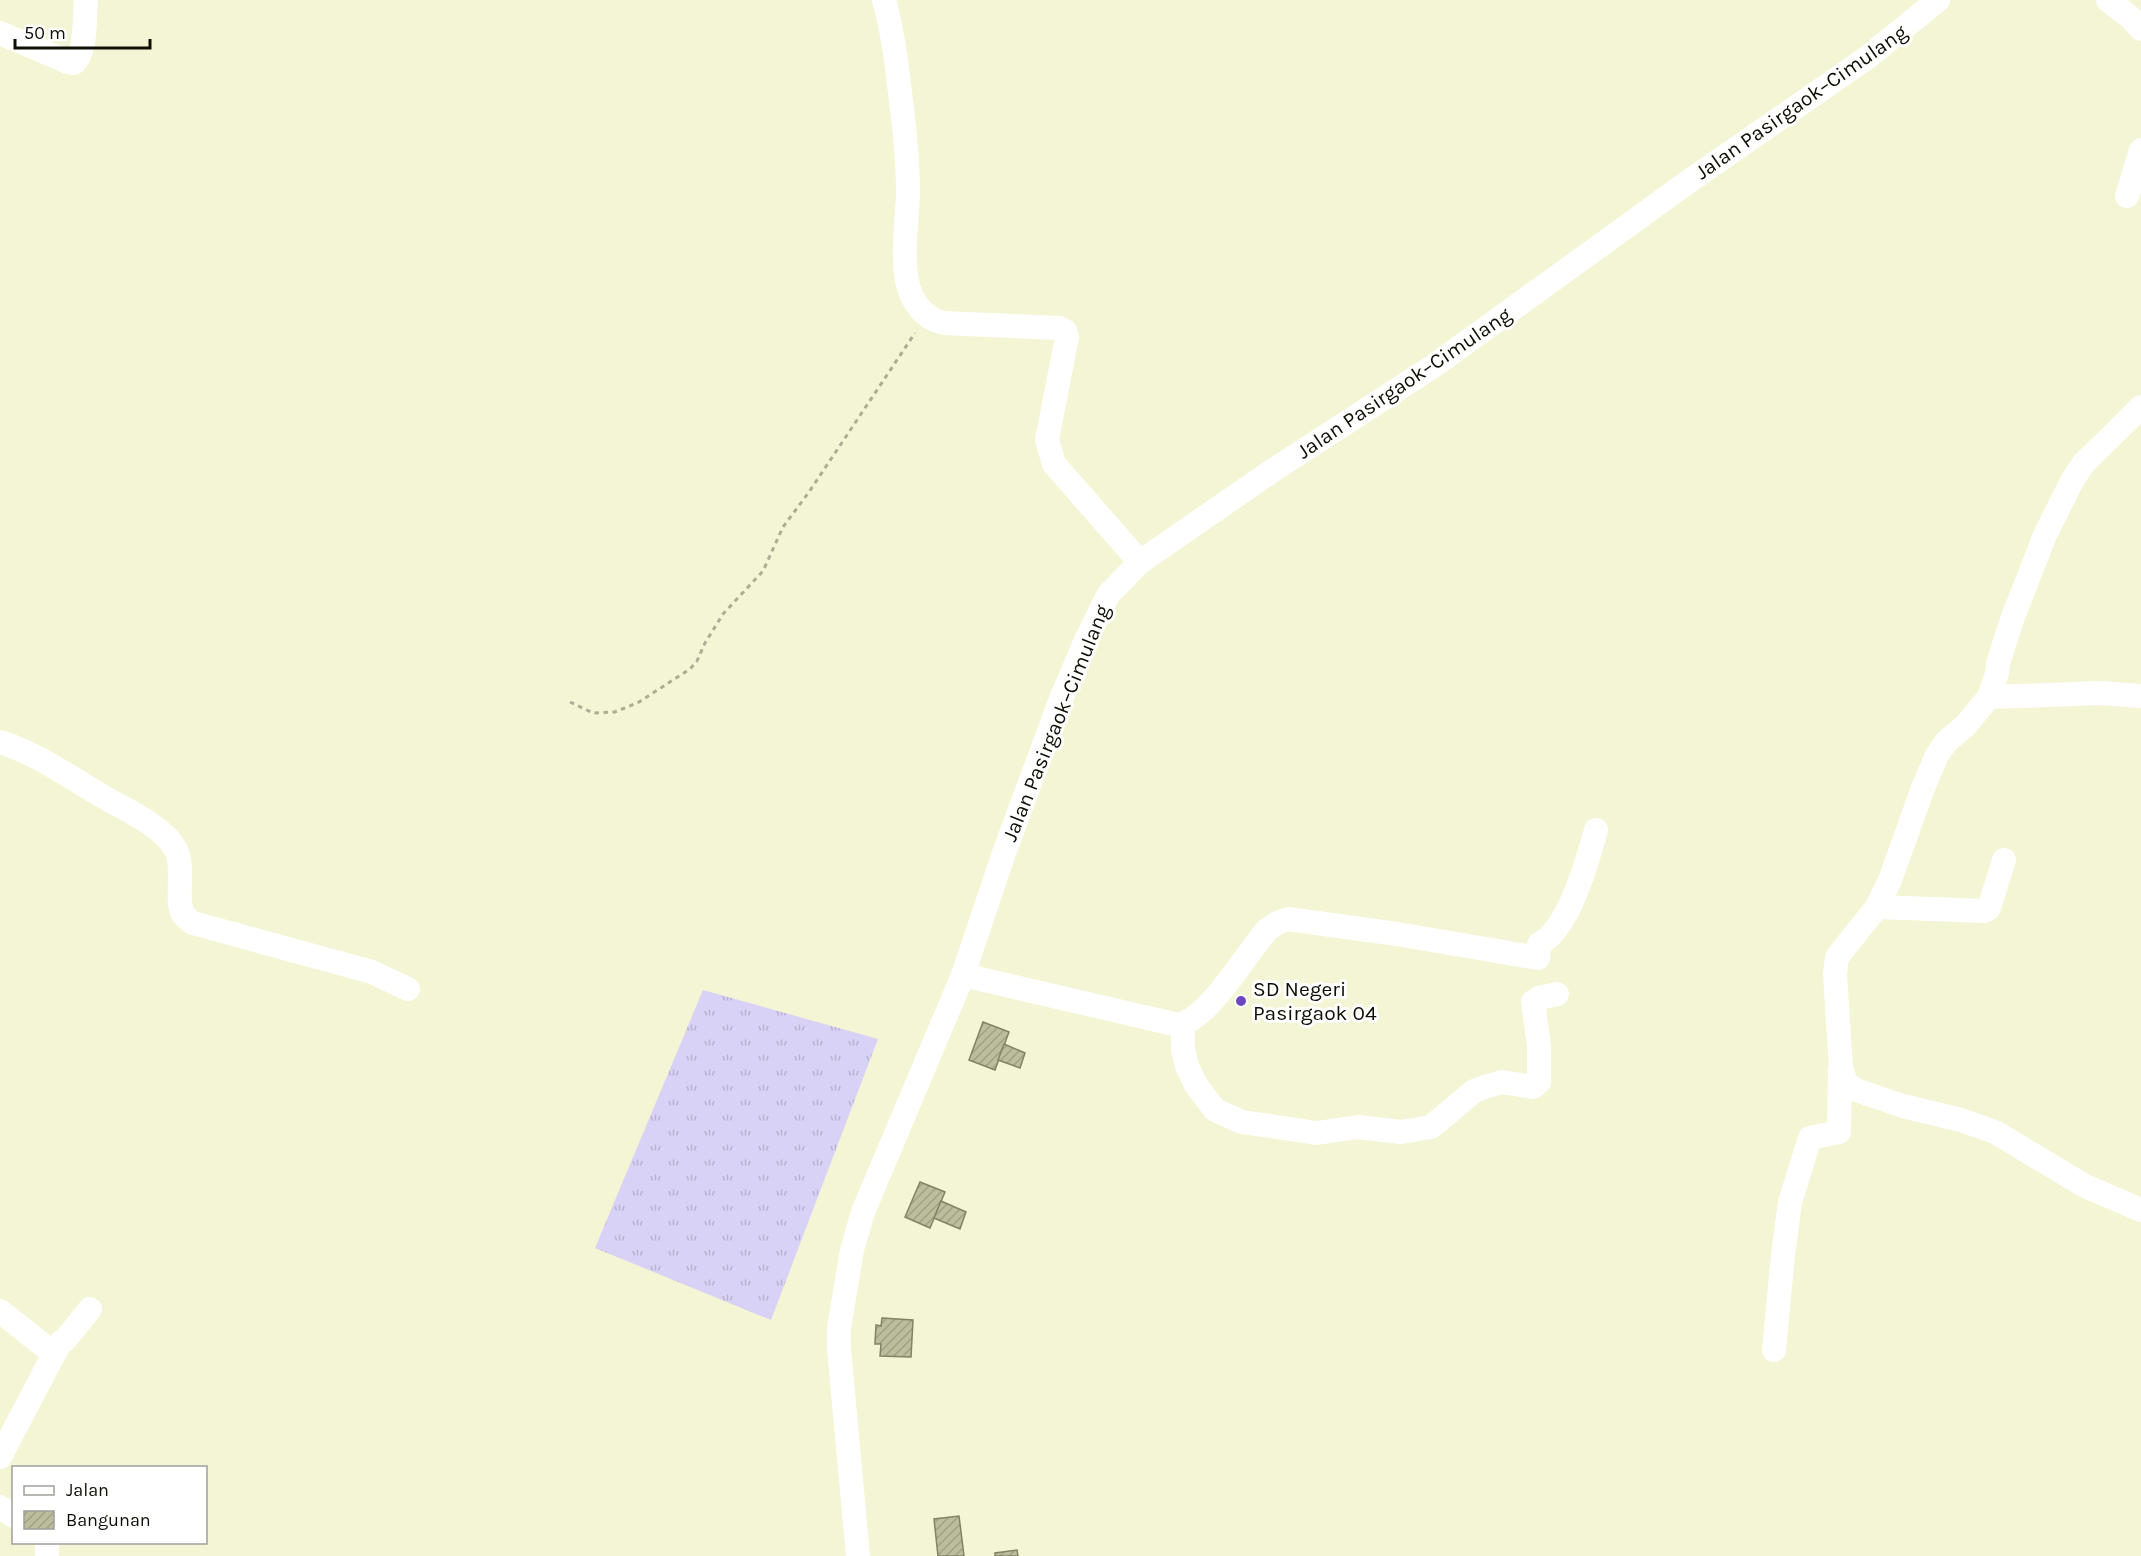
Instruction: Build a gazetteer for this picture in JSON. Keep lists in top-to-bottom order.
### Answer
{
  "streets": {
    "street": ["Jalan Pasirgaok–Cimulang"]
  },
  "places": ["SD Negeri Pasirgaok 04"],
  "legend": ["Jalan", "Bangunan"],
  "scale_bar": "50 m"
}
